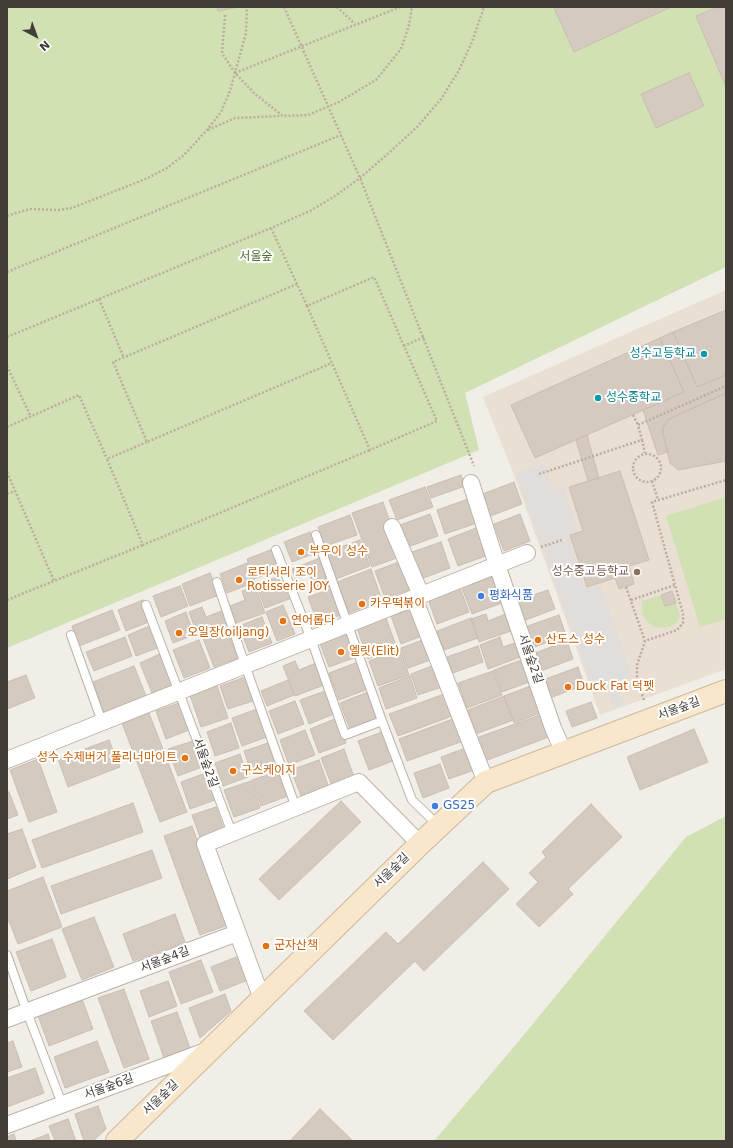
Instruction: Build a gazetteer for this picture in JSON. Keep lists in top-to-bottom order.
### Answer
{
  "streets": {
    "street": [
      "서울숲2길",
      "서울숲길",
      "서울숲4길",
      "서울숲6길"
    ]
  },
  "crossings": [
    ["서울숲2길", "서울숲길"],
    ["서울숲길", "서울숲6길"]
  ],
  "parks": ["서울숲"],
  "places": [
    "성수고등학교",
    "성수중학교",
    "부우이 성수",
    "성수중고등학교",
    "로티서리 조이 Rotisserie JOY",
    "평화식품",
    "카우떡볶이",
    "연어롭다",
    "오일장(oiljang)",
    "산도스 성수",
    "엘릿(Elit)",
    "Duck Fat 덕펫",
    "성수 수제버거 풀리너마이트",
    "구스케이지",
    "GS25",
    "군자산책"
  ],
  "north": "bottom right"
}
